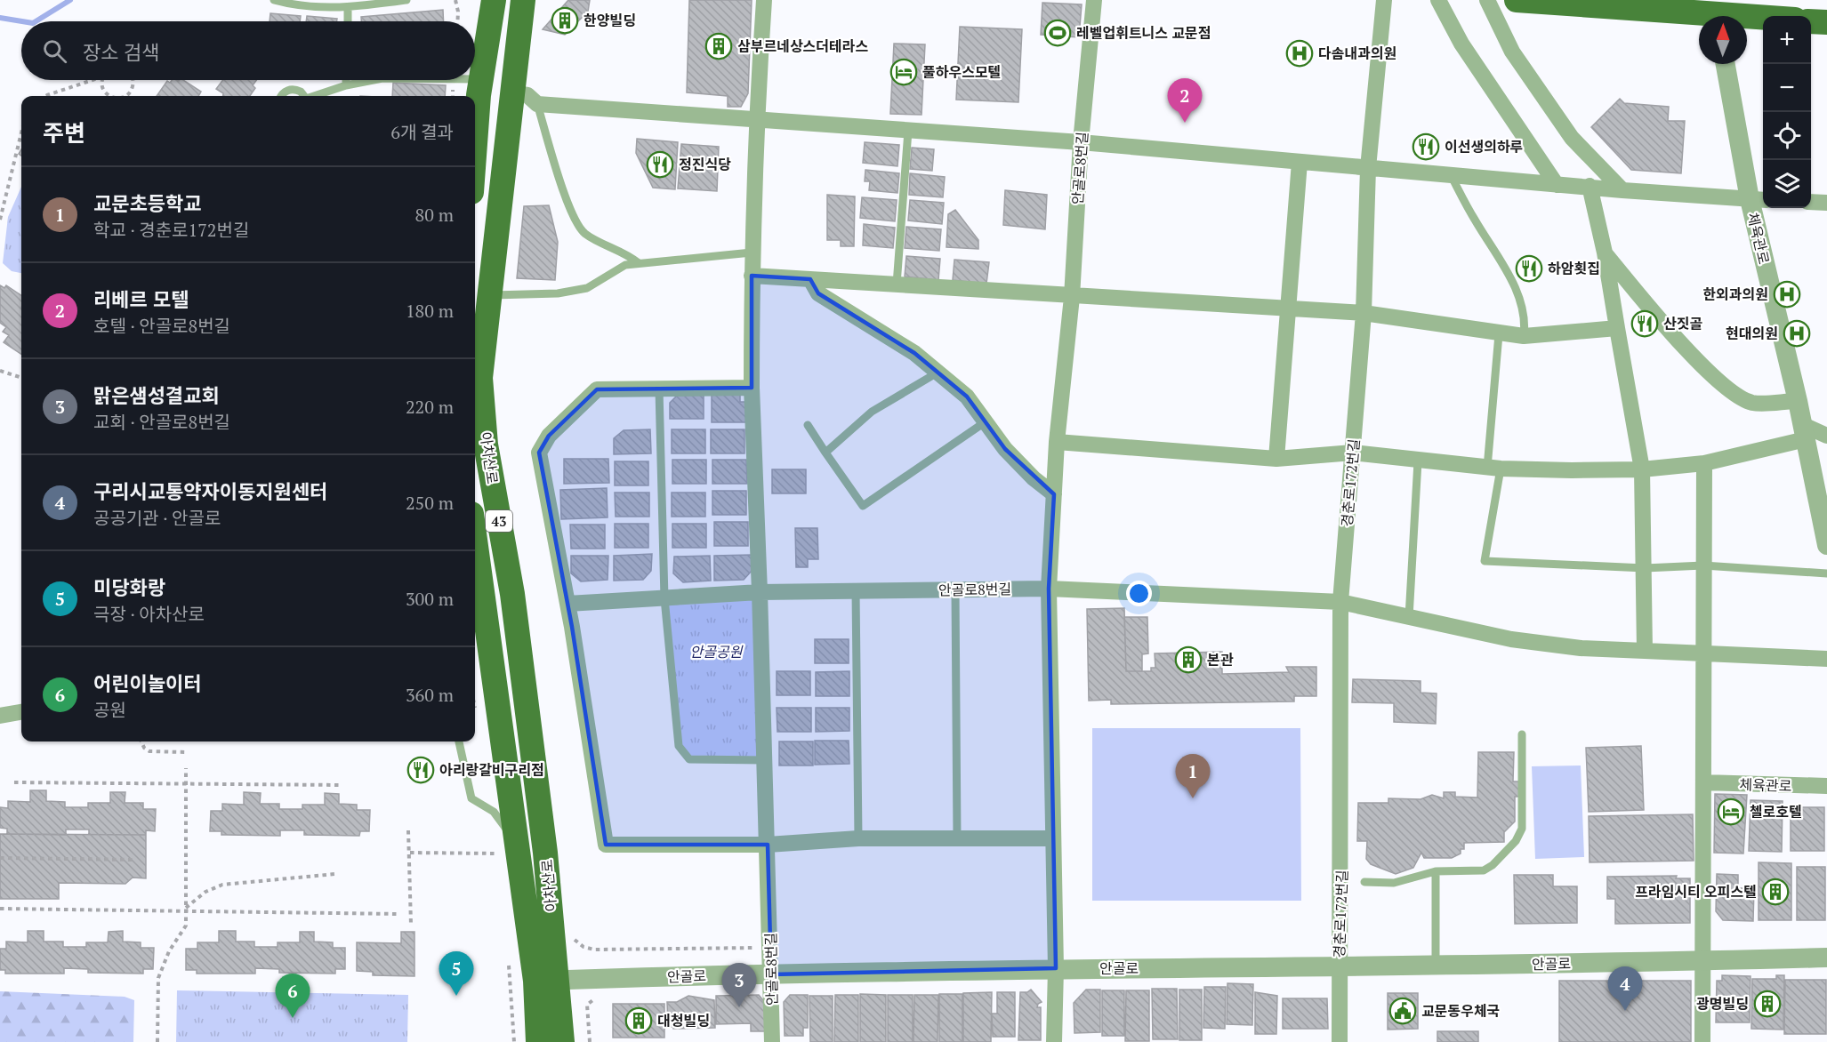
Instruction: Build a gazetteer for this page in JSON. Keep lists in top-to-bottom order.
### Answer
{
  "streets": {
    "main road": ["아차산로", "43"],
    "street": [
      "안골로8번길",
      "체육관로",
      "경춘로172번길",
      "안골로"
    ]
  },
  "crossings": [
    ["안골로8번길", "안골로"],
    ["아차산로", "안골로"],
    ["경춘로172번길", "안골로"]
  ],
  "parks": ["안골공원"],
  "places": {
    "building": [
      "한양빌딩",
      "삼부르네상스더테라스",
      "본관",
      "프라임시티 오피스텔",
      "광명빌딩",
      "대청빌딩"
    ],
    "sports": ["레벨업휘트니스 교문점"],
    "hospital": ["다솜내과의원", "한외과의원", "현대의원"],
    "hotel": ["풀하우스모텔", "첼로호텔"],
    "restaurant": [
      "이선생의하루",
      "정진식당",
      "하암횟집",
      "산짓골",
      "아리랑갈비구리점"
    ],
    "public building": ["교문동우체국"]
  },
  "north": "top",
  "page": {
    "map_buttons": ["+", "−"],
    "search": "장소 검색",
    "pins": [
      "2",
      "1",
      "5",
      "3",
      "4",
      "6"
    ],
    "heading": ["주변", "6개 결과"],
    "list": [
      {
        "mark": "1",
        "name": "교문초등학교",
        "note": "학교 · 경춘로172번길",
        "value": "80 m"
      },
      {
        "mark": "2",
        "name": "리베르 모텔",
        "note": "호텔 · 안골로8번길",
        "value": "180 m"
      },
      {
        "mark": "3",
        "name": "맑은샘성결교회",
        "note": "교회 · 안골로8번길",
        "value": "220 m"
      },
      {
        "mark": "4",
        "name": "구리시교통약자이동지원센터",
        "note": "공공기관 · 안골로",
        "value": "250 m"
      },
      {
        "mark": "5",
        "name": "미당화랑",
        "note": "극장 · 아차산로",
        "value": "300 m"
      },
      {
        "mark": "6",
        "name": "어린이놀이터",
        "note": "공원",
        "value": "360 m"
      }
    ]
  }
}
